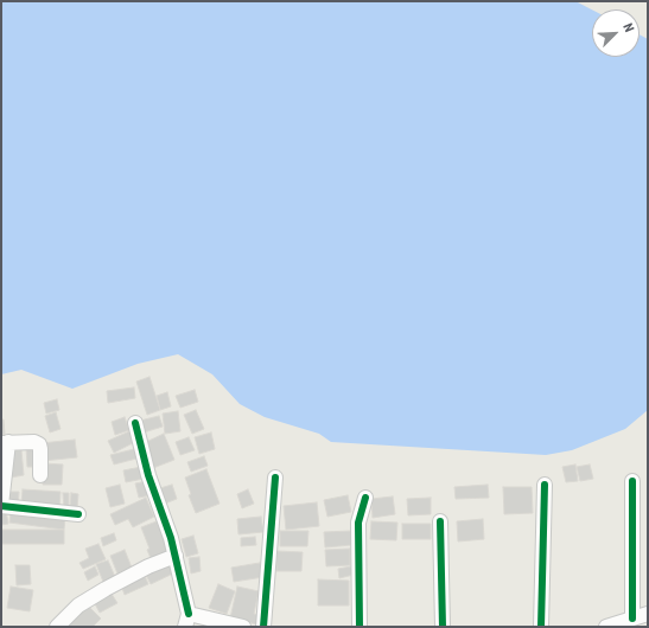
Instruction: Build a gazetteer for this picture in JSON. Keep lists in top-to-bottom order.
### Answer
{
  "north": "top right"
}
